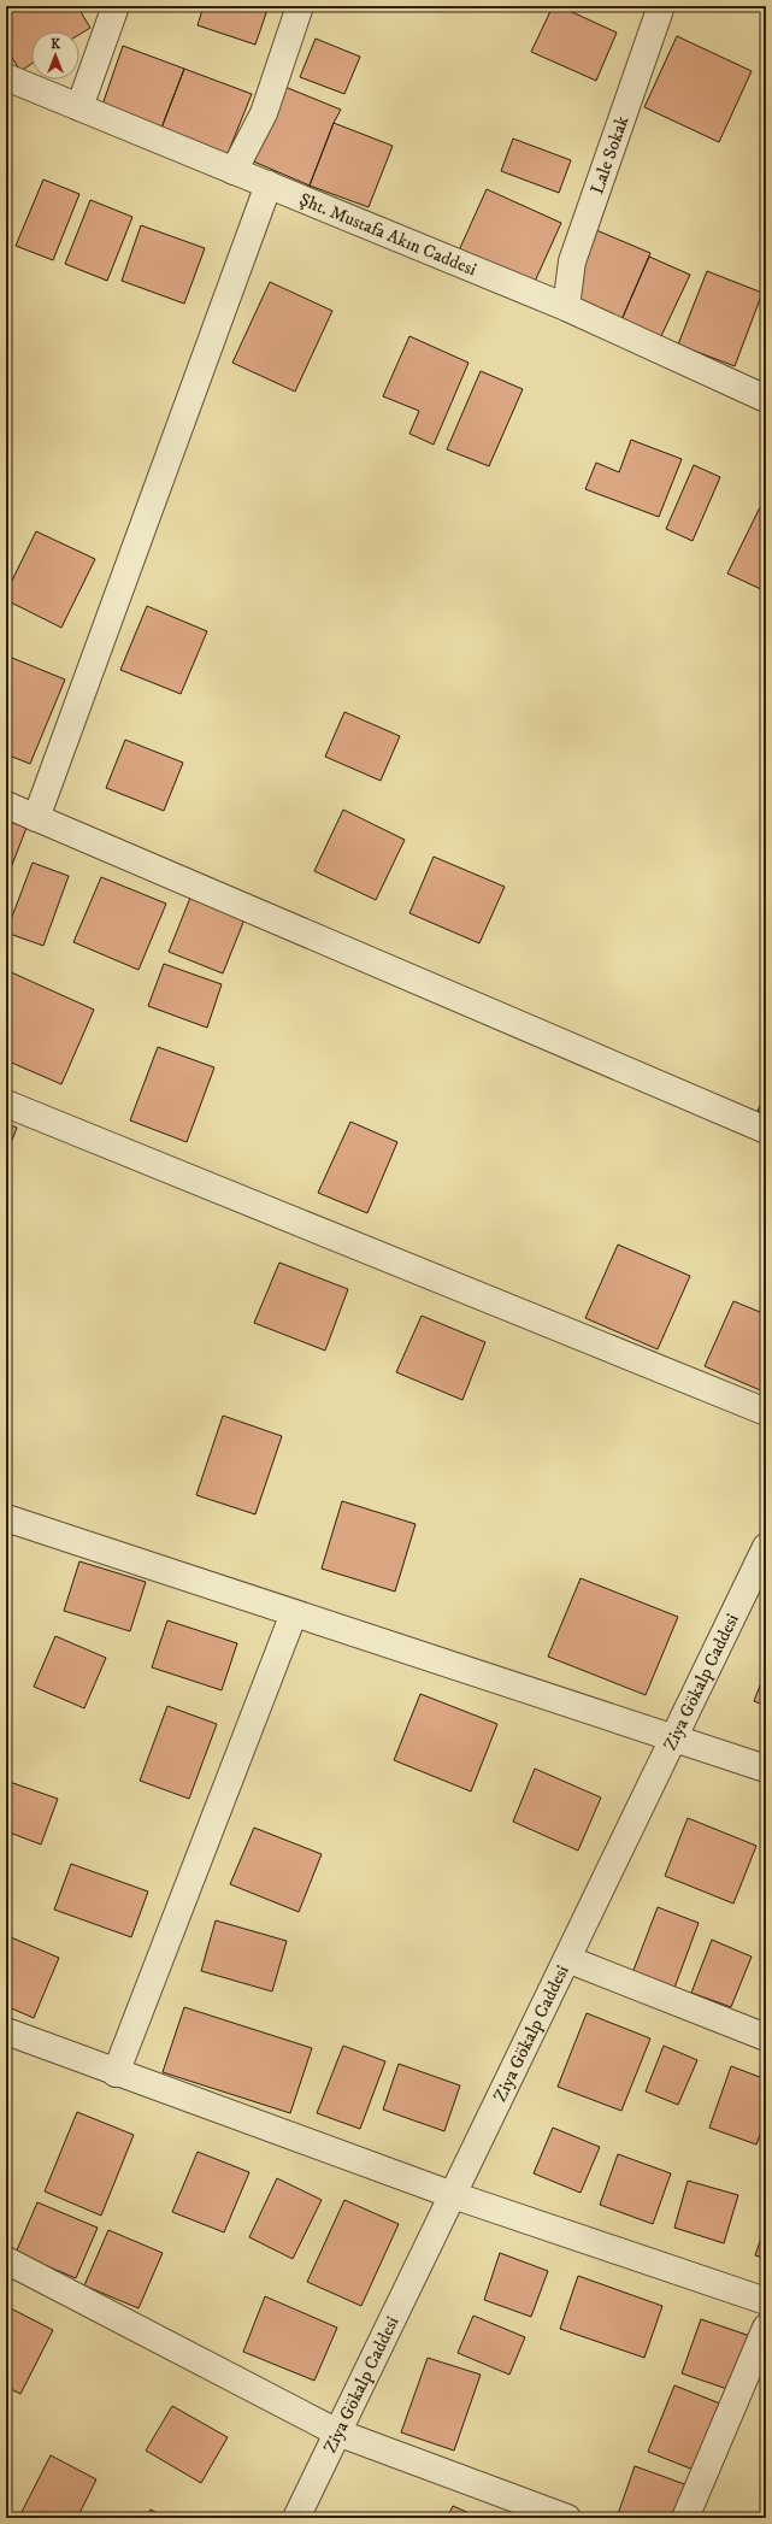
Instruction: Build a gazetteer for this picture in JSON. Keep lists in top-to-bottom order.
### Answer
{
  "streets": {
    "street": ["Lale Sokak", "Şht. Mustafa Akın Caddesi", "Ziya Gökalp Caddesi"]
  },
  "crossings": [
    ["Lale Sokak", "Şht. Mustafa Akın Caddesi"]
  ],
  "north": "top"
}
